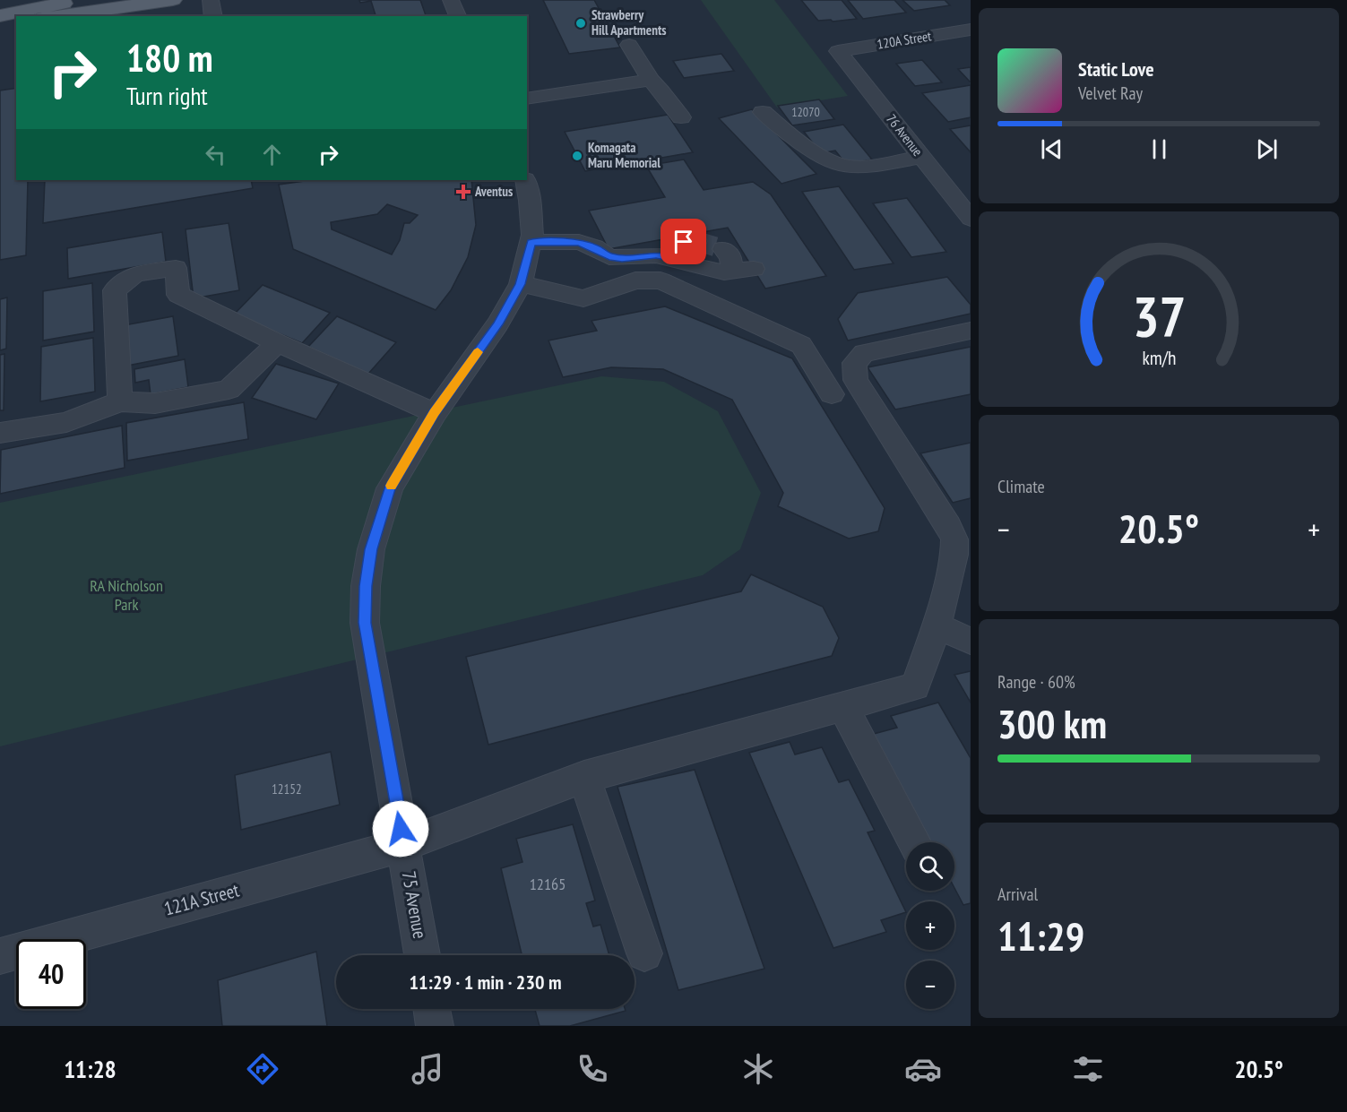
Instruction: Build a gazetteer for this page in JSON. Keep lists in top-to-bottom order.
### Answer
{
  "streets": {
    "street": [
      "120A Street",
      "76 Avenue",
      "121A Street",
      "75 Avenue"
    ]
  },
  "crossings": [
    ["120A Street", "76 Avenue"],
    ["121A Street", "75 Avenue"]
  ],
  "parks": ["RA Nicholson Park"],
  "places": {
    "other": ["Strawberry Hill Apartments", "Komagata Maru Memorial"],
    "health": ["Aventus"]
  },
  "house_numbers": ["12070", "12152", "12165"],
  "page": {
    "turn": ["180 m", "Turn right"],
    "song": ["Static Love", "Velvet Ray"],
    "tile": [
      "Climate",
      ["Range · 60%", "300 km"],
      ["Arrival", "11:29"]
    ],
    "heat": ["−", "20.5°", "+"],
    "map_buttons": ["+", "−"],
    "limit": "40",
    "trip": "11:29 · 1 min · 230 m",
    "tabs": ["11:28", "20.5°"],
    "gauge": ["37", "km/h"]
  }
}
